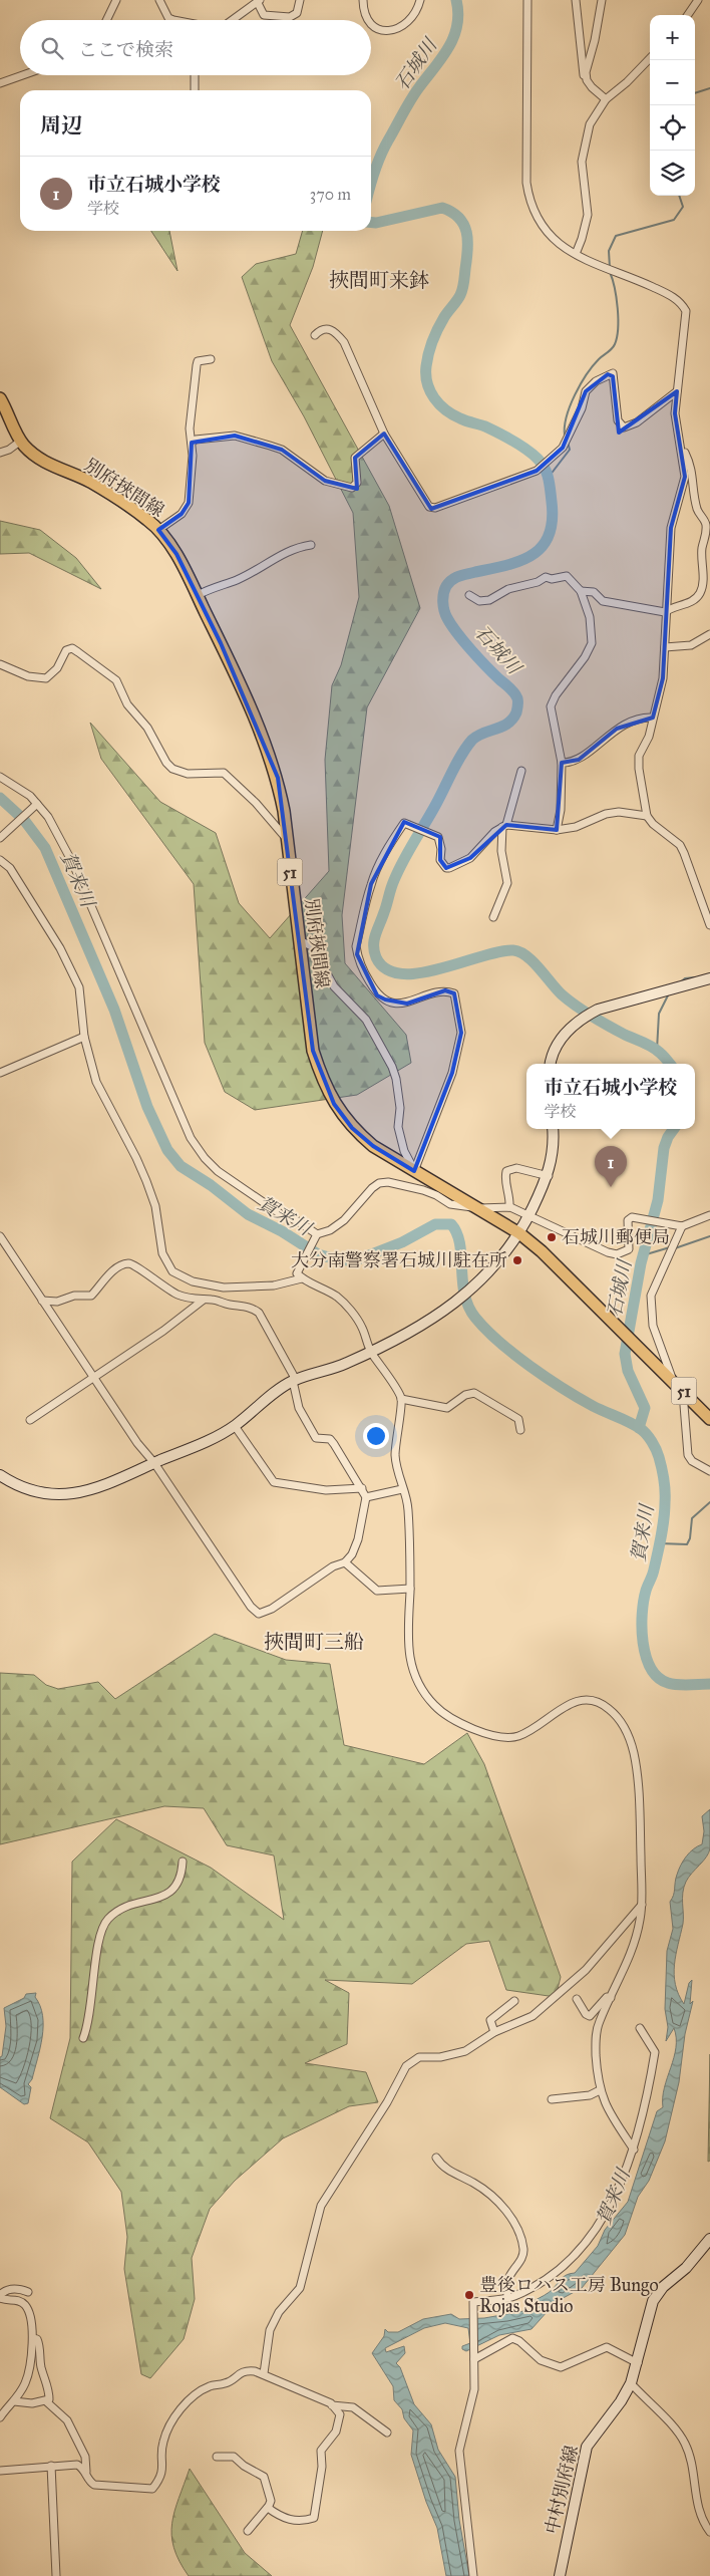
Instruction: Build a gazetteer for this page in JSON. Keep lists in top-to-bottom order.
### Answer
{
  "streets": {
    "main road": ["別府挾間線", "51"],
    "street": ["中村別府線"]
  },
  "districts": ["挾間町来鉢", "挾間町三船"],
  "water": ["石城川", "賀来川"],
  "places": ["石城川郵便局", "大分南警察署石城川駐在所", "豊後ロハス工房 Bungo Rojas Studio"],
  "page": {
    "map_buttons": ["+", "−"],
    "search": "ここで検索",
    "heading": "周辺",
    "list": [
      {
        "mark": "1",
        "name": "市立石城小学校",
        "note": "学校",
        "value": "370 m"
      }
    ],
    "popup": ["市立石城小学校", "学校"],
    "pins": "1"
  }
}
